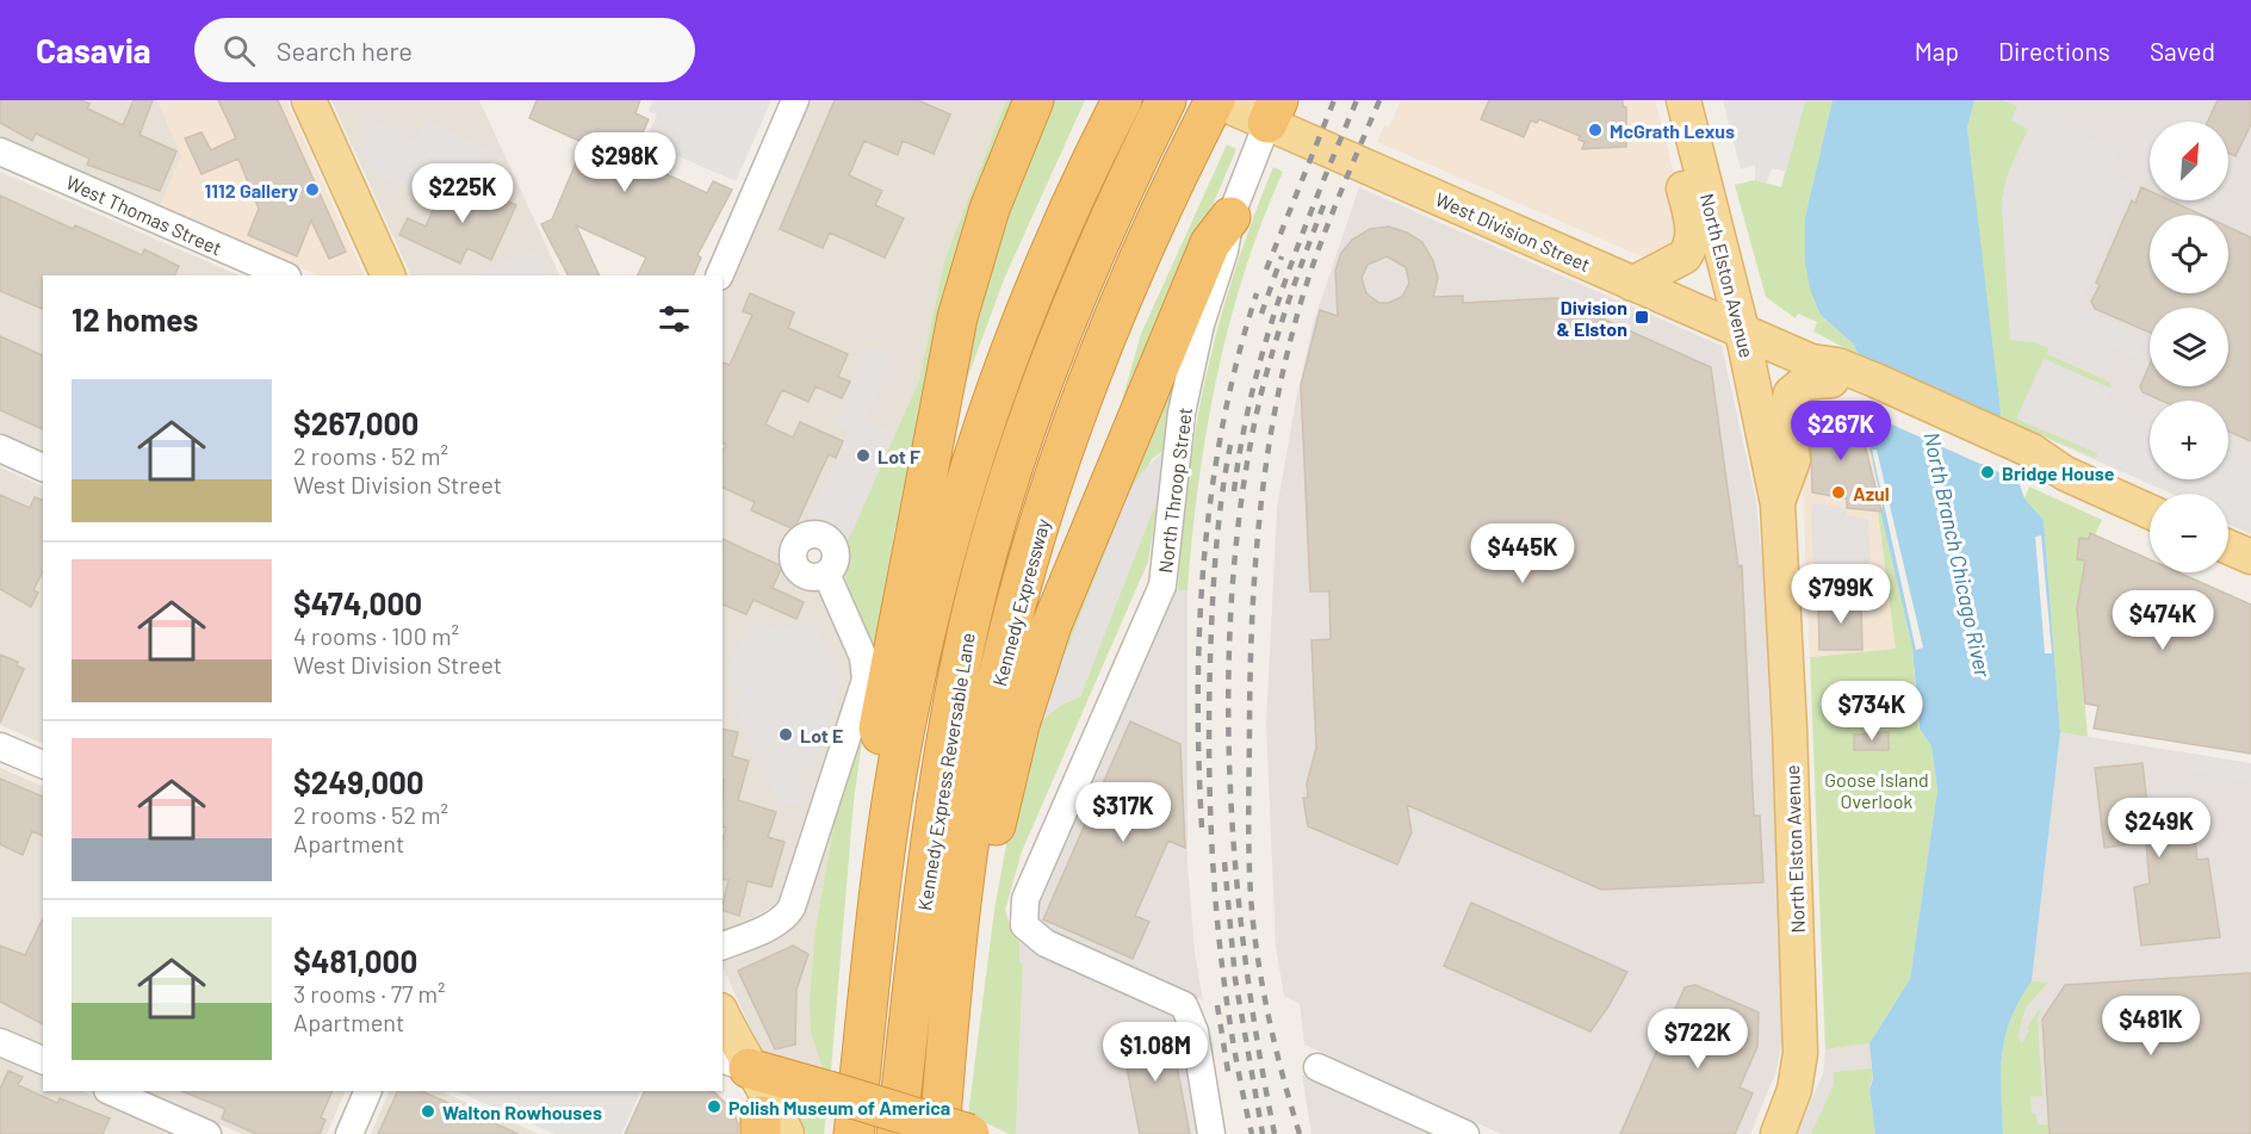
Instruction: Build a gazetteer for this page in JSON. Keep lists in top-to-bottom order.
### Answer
{
  "streets": {
    "highway": ["Kennedy Expressway", "Kennedy Express Reversable Lane"],
    "main road": ["West Division Street", "North Elston Avenue"],
    "street": ["West Thomas Street", "North Throop Street"]
  },
  "crossings": [
    ["West Division Street", "North Elston Avenue"],
    ["West Division Street", "North Throop Street"],
    ["West Division Street", "Kennedy Expressway"]
  ],
  "water": ["North Branch Chicago River"],
  "parks": ["Goose Island Overlook"],
  "places": {
    "other": [
      "McGrath Lexus",
      "1112 Gallery",
      "Lot F",
      "Bridge House",
      "Azul",
      "Lot E",
      "Polish Museum of America",
      "Walton Rowhouses"
    ],
    "transit": ["Division & Elston"]
  },
  "north": "top right",
  "page": {
    "header": "Casavia",
    "search": "Search here",
    "nav": ["Map", "Directions", "Saved"],
    "map_buttons": ["+", "−"],
    "price": [
      "$298K",
      "$225K",
      "$267K",
      "$445K",
      "$799K",
      "$474K",
      "$734K",
      "$317K",
      "$249K",
      "$481K",
      "$722K",
      "$1.08M"
    ],
    "heading": "12 homes",
    "list": [
      {
        "name": "$267,000",
        "note": "2 rooms · 52 m² · West Division Street"
      },
      {
        "name": "$474,000",
        "note": "4 rooms · 100 m² · West Division Street"
      },
      {
        "name": "$249,000",
        "note": "2 rooms · 52 m² · Apartment"
      },
      {
        "name": "$481,000",
        "note": "3 rooms · 77 m² · Apartment"
      }
    ]
  }
}
